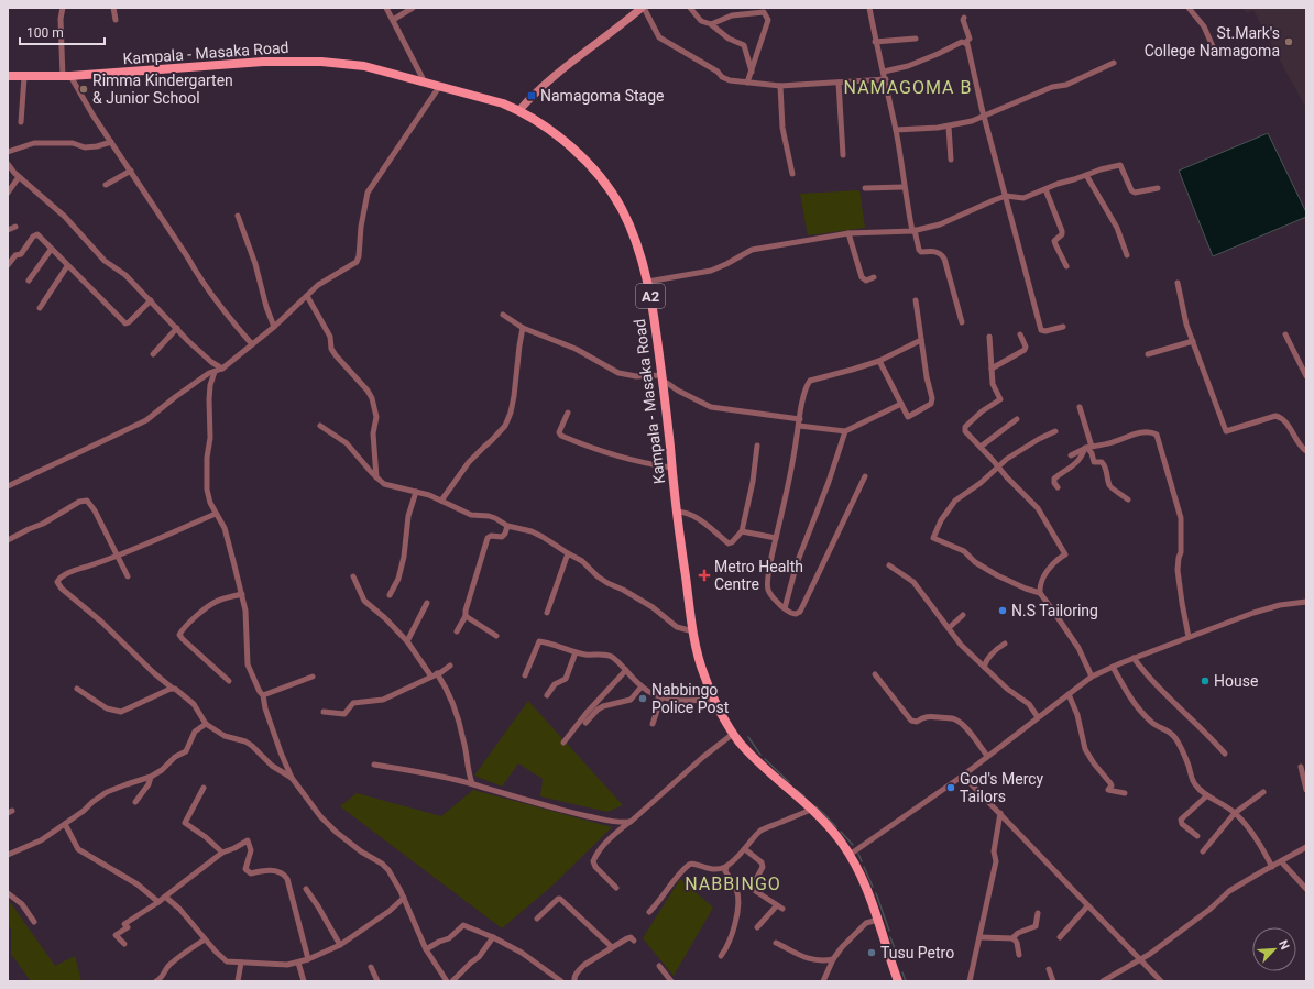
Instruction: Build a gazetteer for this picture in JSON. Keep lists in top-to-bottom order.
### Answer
{
  "streets": {
    "main road": ["Kampala - Masaka Road", "A2"]
  },
  "districts": ["NAMAGOMA B", "NABBINGO"],
  "places": {
    "other": [
      "St.Mark's College Namagoma",
      "Rimma Kindergarten & Junior School",
      "N.S Tailoring",
      "House",
      "Nabbingo Police Post",
      "God's Mercy Tailors",
      "Tusu Petro"
    ],
    "transit": ["Namagoma Stage"],
    "health": ["Metro Health Centre"]
  },
  "scale_bar": "100 m",
  "north": "top right"
}
